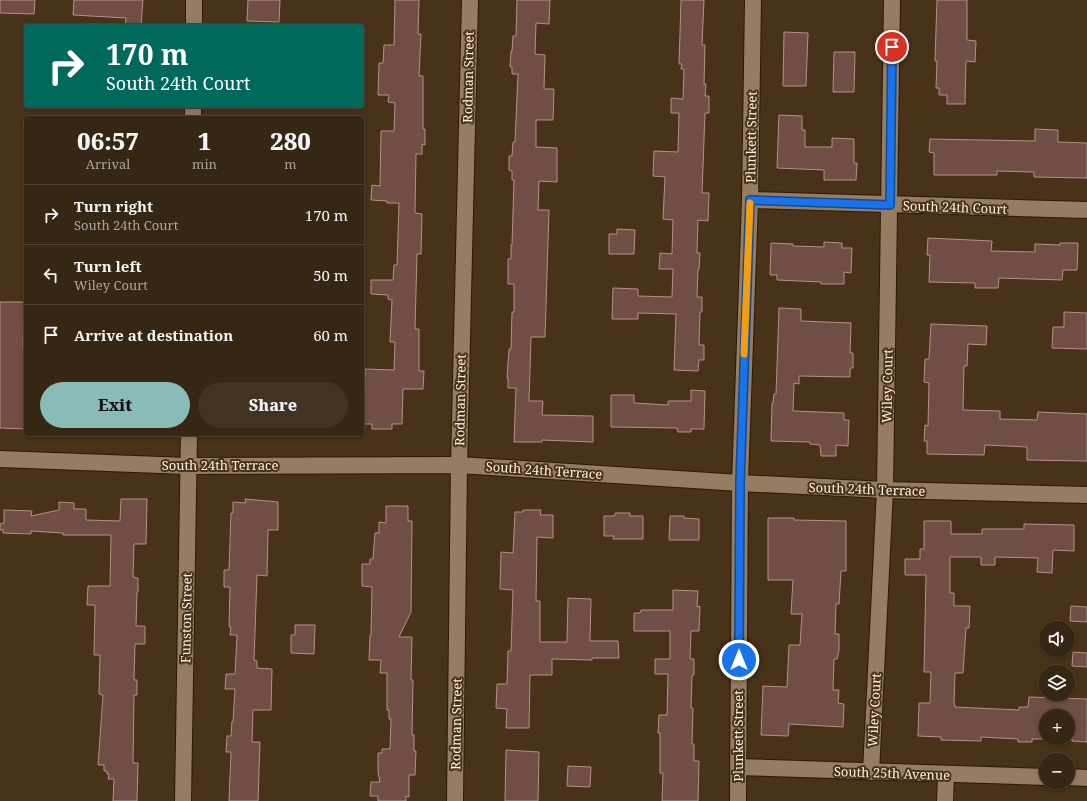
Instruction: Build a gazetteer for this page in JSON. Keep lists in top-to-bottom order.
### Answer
{
  "streets": {
    "street": [
      "Rodman Street",
      "Plunkett Street",
      "South 24th Court",
      "Wiley Court",
      "South 24th Terrace",
      "Funston Street",
      "South 25th Avenue"
    ]
  },
  "crossings": [
    ["Rodman Street", "South 24th Terrace"],
    ["Plunkett Street", "South 24th Court"],
    ["Plunkett Street", "South 24th Terrace"],
    ["Plunkett Street", "South 25th Avenue"],
    ["South 24th Court", "Wiley Court"],
    ["Wiley Court", "South 24th Terrace"],
    ["Wiley Court", "South 25th Avenue"],
    ["South 24th Terrace", "Funston Street"]
  ],
  "page": {
    "turn": ["170 m", "South 24th Court"],
    "eta": [
      "06:57",
      "Arrival",
      "1",
      "min",
      "280",
      "m"
    ],
    "list": [
      {
        "name": "Turn right",
        "note": "South 24th Court",
        "value": "170 m"
      },
      {
        "name": "Turn left",
        "note": "Wiley Court",
        "value": "50 m"
      },
      {
        "name": "Arrive at destination",
        "value": "60 m"
      }
    ],
    "buttons": ["Exit", "Share"],
    "map_buttons": ["+", "−"]
  }
}
